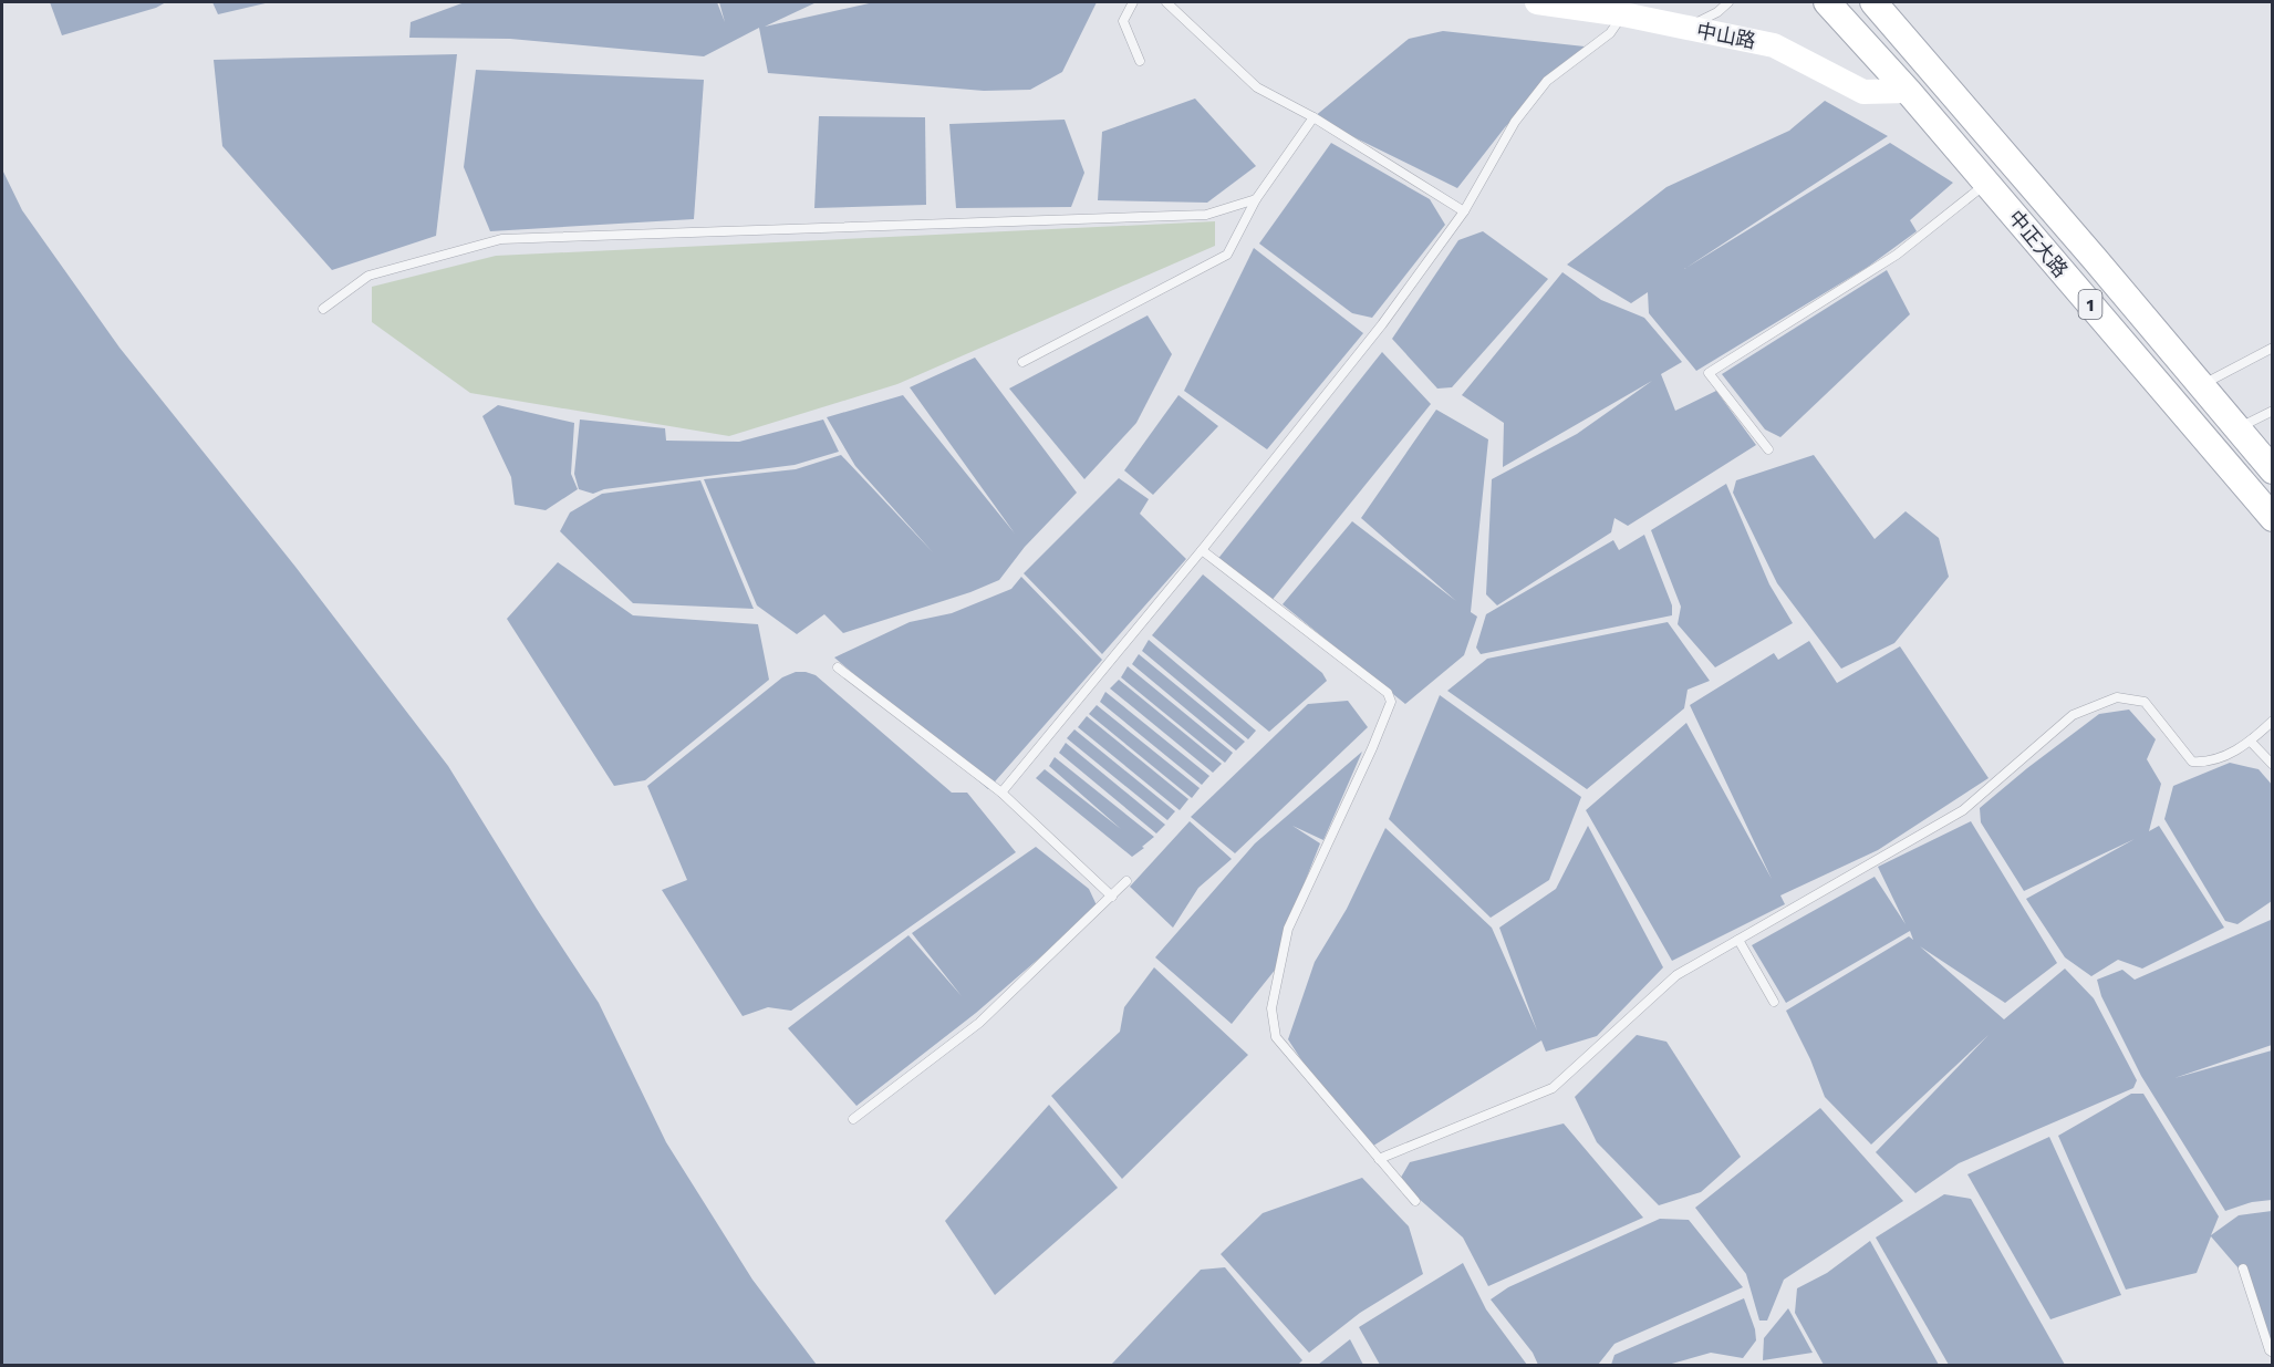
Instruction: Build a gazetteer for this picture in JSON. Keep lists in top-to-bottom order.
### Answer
{
  "streets": {
    "main road": ["中正大路", "1"],
    "street": ["中山路"]
  },
  "crossings": [
    ["中山路", "中正大路"]
  ]
}
